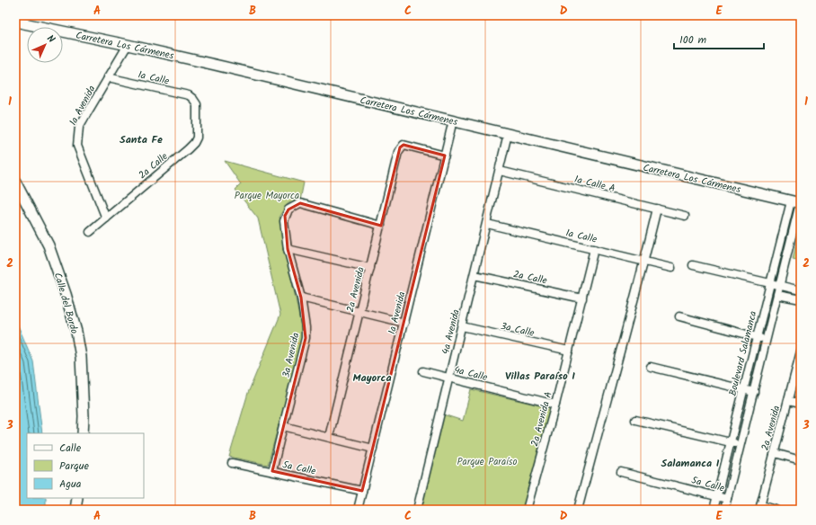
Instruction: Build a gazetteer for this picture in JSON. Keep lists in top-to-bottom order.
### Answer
{
  "streets": {
    "main road": ["Carretera Los Cármenes", "Calle del Bordo"],
    "street": [
      "1a Calle",
      "1a Avenida",
      "2a Calle",
      "1a Calle A",
      "2a Avenida",
      "3a Calle",
      "4a Avenida",
      "Boulevard Salamanca",
      "3a Avenida",
      "4a Calle",
      "2a Avenida A",
      "5a Calle"
    ]
  },
  "crossings": [
    ["Carretera Los Cármenes", "1a Avenida"],
    ["Carretera Los Cármenes", "4a Avenida"],
    ["Carretera Los Cármenes", "Boulevard Salamanca"],
    ["1a Calle", "1a Avenida"],
    ["1a Calle", "2a Calle"],
    ["1a Calle", "4a Avenida"],
    ["1a Calle", "2a Avenida A"],
    ["1a Avenida", "2a Calle"],
    ["1a Avenida", "2a Avenida"],
    ["1a Avenida", "5a Calle"],
    ["2a Calle", "4a Avenida"],
    ["2a Calle", "2a Avenida A"],
    ["1a Calle A", "4a Avenida"],
    ["2a Avenida", "3a Avenida"],
    ["3a Calle", "4a Avenida"],
    ["3a Calle", "2a Avenida A"],
    ["4a Avenida", "4a Calle"],
    ["Boulevard Salamanca", "5a Calle"],
    ["3a Avenida", "5a Calle"],
    ["4a Calle", "2a Avenida A"]
  ],
  "districts": [
    "Santa Fe",
    "Villas Paraíso I",
    "Mayorca",
    "Salamanca I"
  ],
  "parks": ["Parque Mayorca", "Parque Paraíso"],
  "legend": ["Calle", "Parque", "Agua"],
  "scale_bar": "100 m",
  "north": "top right",
  "grid": {
    "columns": [
      "A",
      "B",
      "C",
      "D",
      "E"
    ],
    "rows": ["1", "2", "3"]
  }
}
